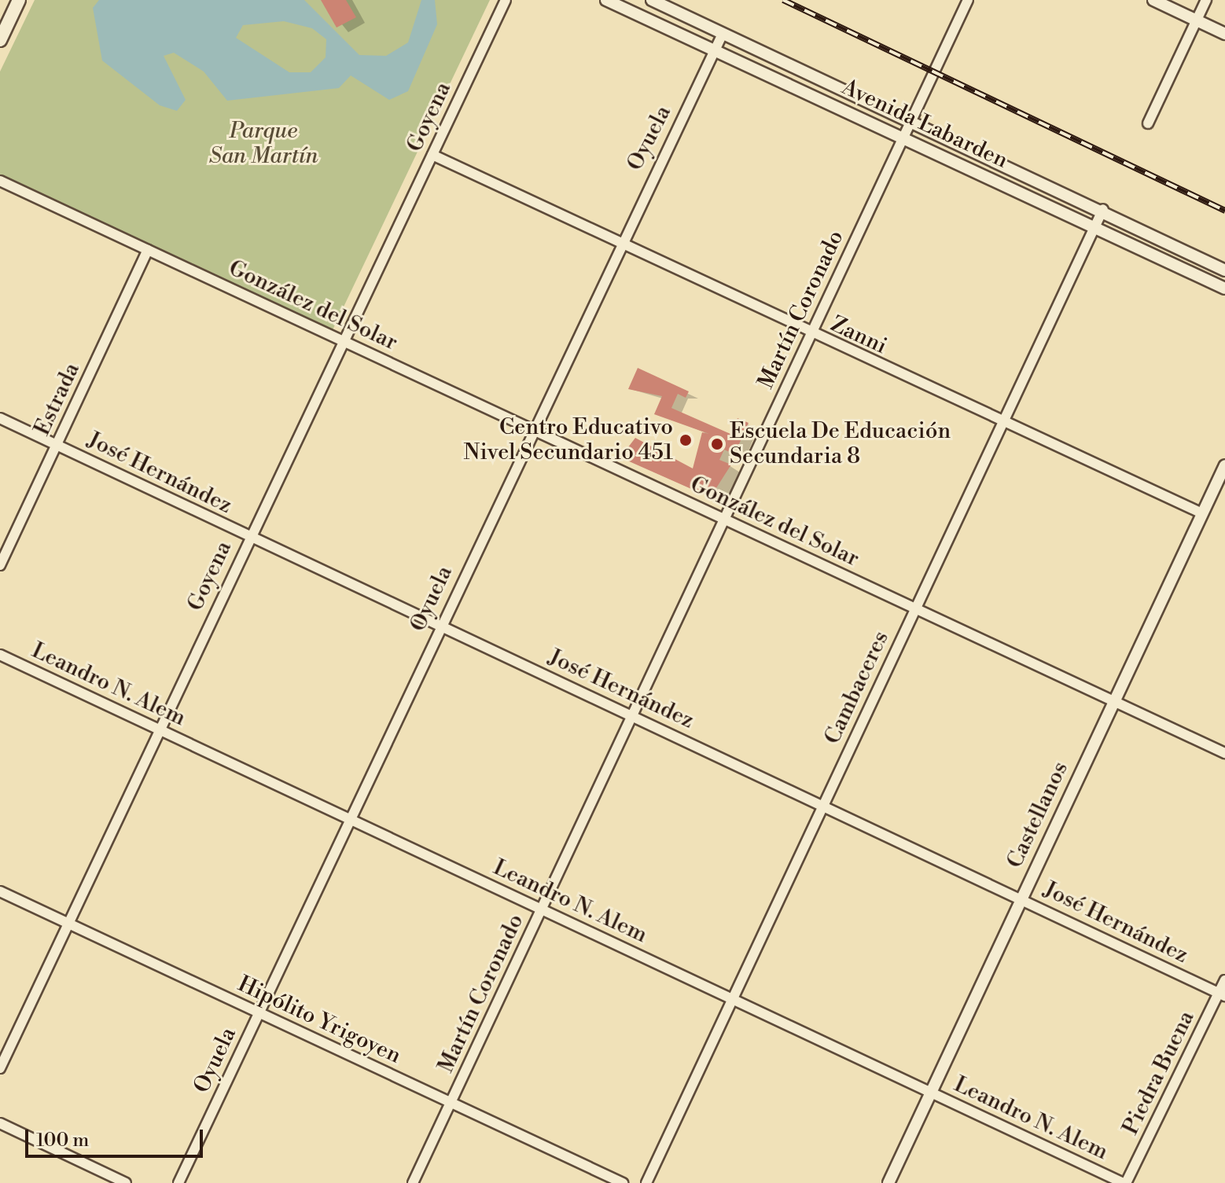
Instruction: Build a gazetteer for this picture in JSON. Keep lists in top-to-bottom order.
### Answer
{
  "streets": {
    "street": [
      "Goyena",
      "Avenida Labarden",
      "Oyuela",
      "González del Solar",
      "Martín Coronado",
      "Zanni",
      "Estrada",
      "José Hernández",
      "Leandro N. Alem",
      "Cambaceres",
      "Castellanos",
      "Hipólito Yrigoyen",
      "Piedra Buena"
    ]
  },
  "crossings": [
    ["Goyena", "González del Solar"],
    ["Goyena", "Zanni"],
    ["Goyena", "José Hernández"],
    ["Goyena", "Leandro N. Alem"],
    ["Goyena", "Hipólito Yrigoyen"],
    ["Avenida Labarden", "Oyuela"],
    ["Avenida Labarden", "Martín Coronado"],
    ["Avenida Labarden", "Cambaceres"],
    ["Oyuela", "González del Solar"],
    ["Oyuela", "Zanni"],
    ["Oyuela", "José Hernández"],
    ["Oyuela", "Leandro N. Alem"],
    ["Oyuela", "Hipólito Yrigoyen"],
    ["González del Solar", "Martín Coronado"],
    ["González del Solar", "Estrada"],
    ["González del Solar", "Cambaceres"],
    ["González del Solar", "Castellanos"],
    ["Martín Coronado", "Zanni"],
    ["Martín Coronado", "José Hernández"],
    ["Martín Coronado", "Leandro N. Alem"],
    ["Martín Coronado", "Hipólito Yrigoyen"],
    ["Zanni", "Cambaceres"],
    ["Zanni", "Castellanos"],
    ["Estrada", "José Hernández"],
    ["José Hernández", "Cambaceres"],
    ["José Hernández", "Castellanos"],
    ["José Hernández", "Piedra Buena"],
    ["Leandro N. Alem", "Cambaceres"],
    ["Leandro N. Alem", "Castellanos"],
    ["Leandro N. Alem", "Piedra Buena"]
  ],
  "parks": ["Parque San Martín"],
  "places": ["Centro Educativo Nivel Secundario 451", "Escuela De Educación Secundaria 8"],
  "scale_bar": "100 m"
}
